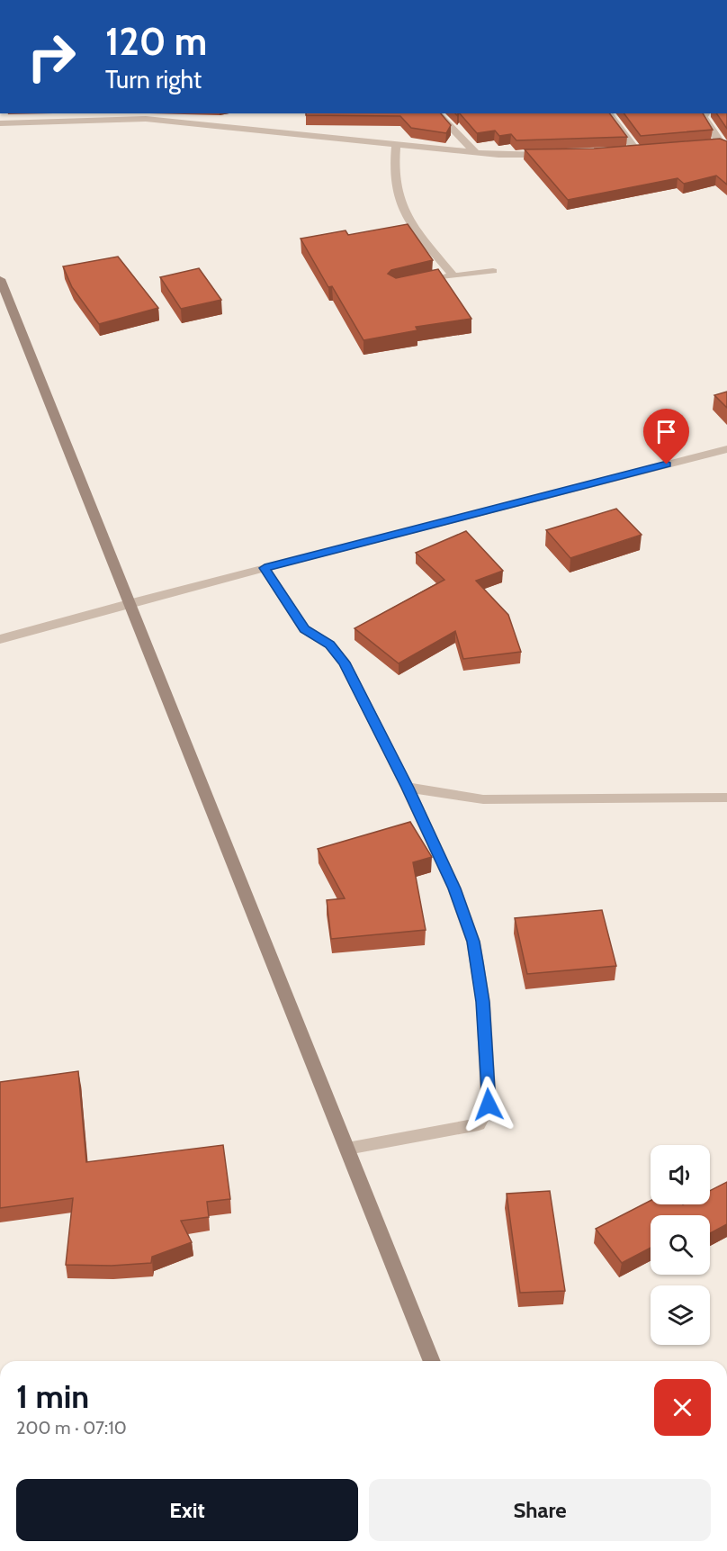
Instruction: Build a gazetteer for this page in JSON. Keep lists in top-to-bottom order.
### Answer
{
  "page": {
    "turn": ["120 m", "Turn right"],
    "heading": ["1 min", "200 m · 07:10"],
    "buttons": ["Exit", "Share"]
  }
}
